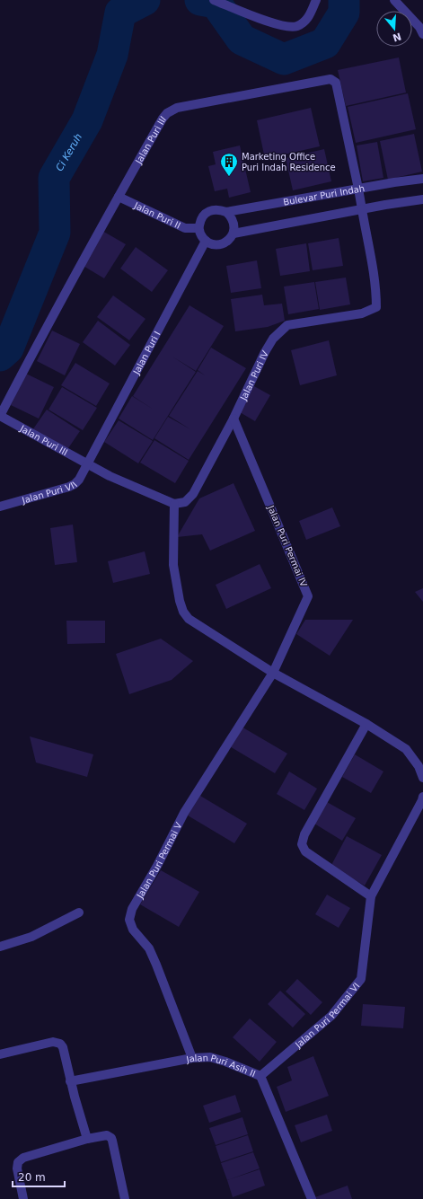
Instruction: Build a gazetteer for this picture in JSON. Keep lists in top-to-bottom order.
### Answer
{
  "streets": {
    "street": [
      "Jalan Puri III",
      "Bulevar Puri Indah",
      "Jalan Puri II",
      "Jalan Puri I",
      "Jalan Puri IV",
      "Jalan Puri VII",
      "Jalan Puri Permai IV",
      "Jalan Puri Permai V",
      "Jalan Puri Permai VI",
      "Jalan Puri Asih II"
    ]
  },
  "crossings": [
    ["Jalan Puri III", "Bulevar Puri Indah"],
    ["Jalan Puri III", "Jalan Puri II"],
    ["Jalan Puri III", "Jalan Puri I"],
    ["Jalan Puri III", "Jalan Puri IV"],
    ["Jalan Puri III", "Jalan Puri VII"],
    ["Bulevar Puri Indah", "Jalan Puri II"],
    ["Bulevar Puri Indah", "Jalan Puri I"],
    ["Jalan Puri II", "Jalan Puri I"],
    ["Jalan Puri I", "Jalan Puri VII"],
    ["Jalan Puri IV", "Jalan Puri Permai IV"],
    ["Jalan Puri Permai IV", "Jalan Puri Permai V"],
    ["Jalan Puri Permai V", "Jalan Puri Asih II"],
    ["Jalan Puri Permai VI", "Jalan Puri Asih II"]
  ],
  "water": ["Ci Keruh"],
  "places": {
    "building": ["Marketing Office Puri Indah Residence"]
  },
  "scale_bar": "20 m",
  "north": "bottom"
}
